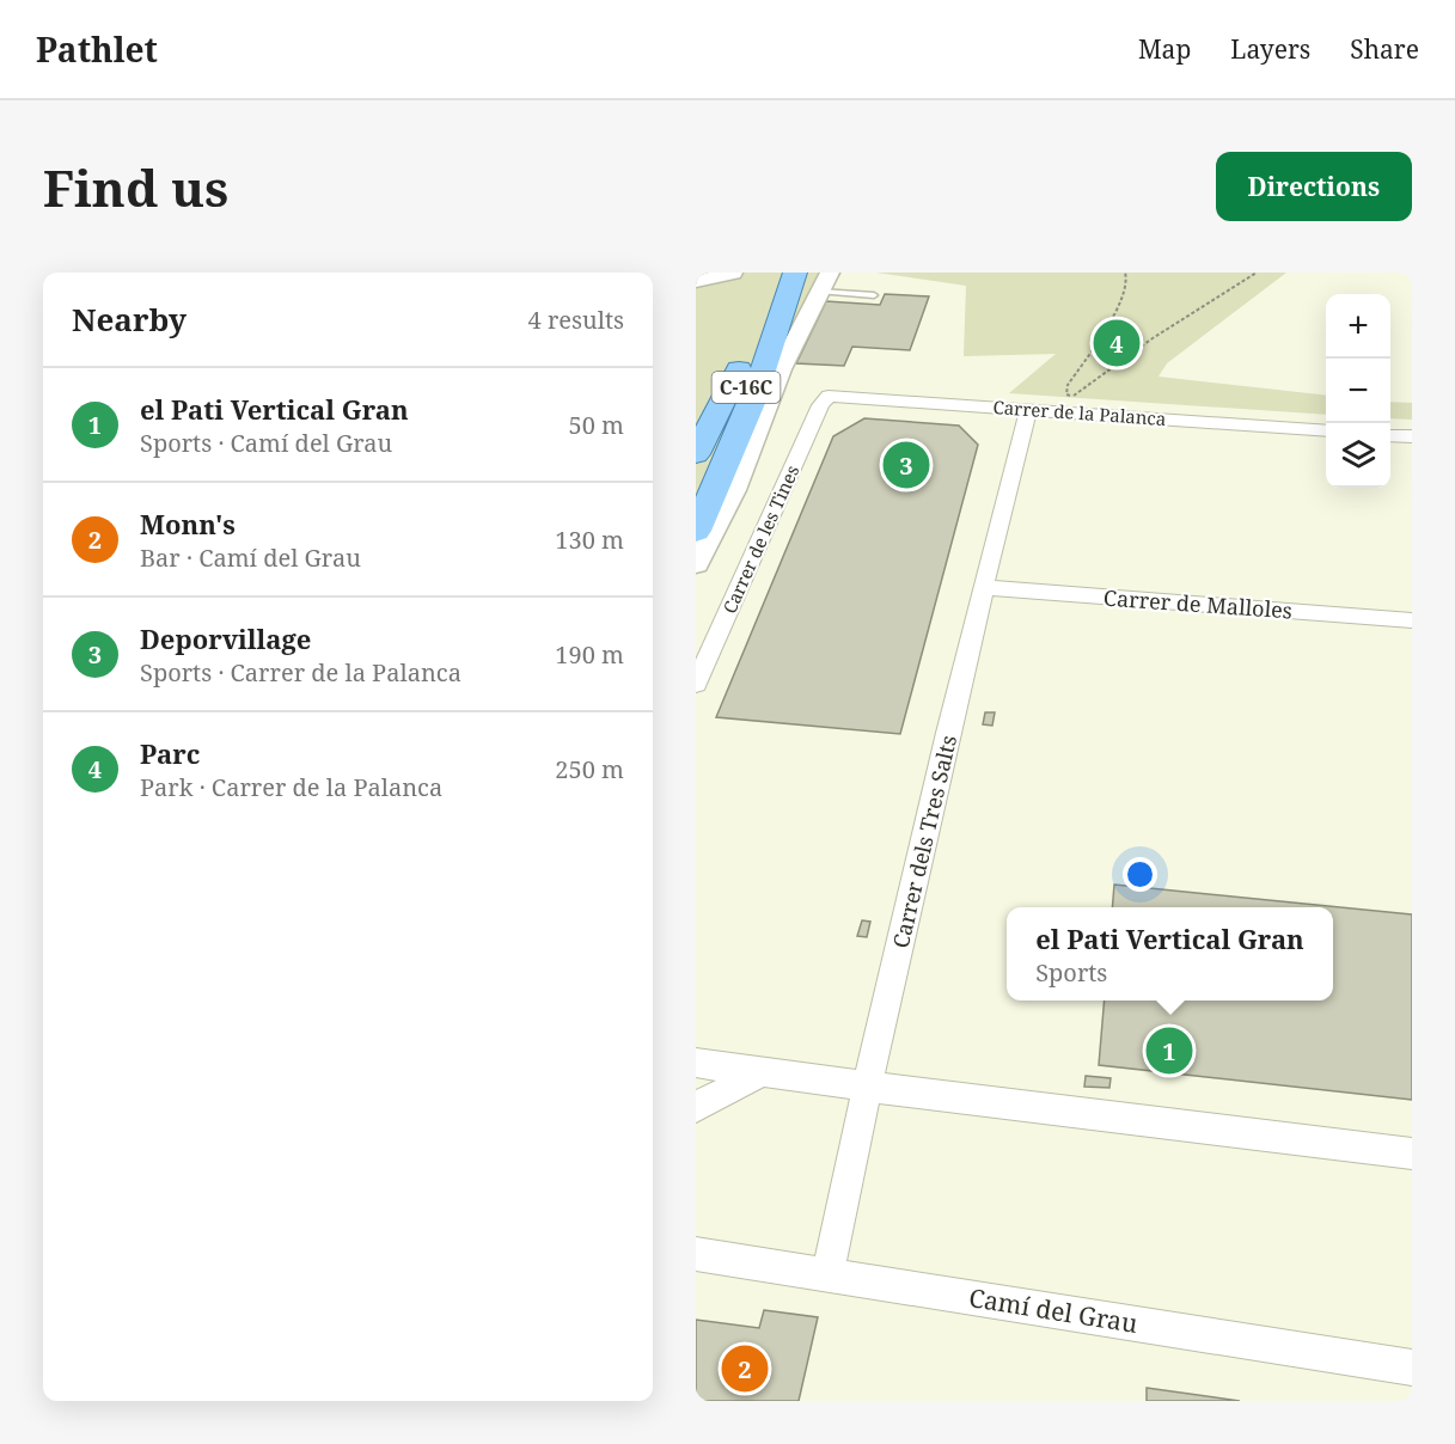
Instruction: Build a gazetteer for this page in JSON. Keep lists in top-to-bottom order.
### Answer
{
  "streets": {
    "main road": ["C-16C"],
    "street": [
      "Carrer de la Palanca",
      "Carrer de les Tines",
      "Carrer de Malloles",
      "Carrer dels Tres Salts",
      "Camí del Grau"
    ]
  },
  "crossings": [
    ["Carrer de la Palanca", "Carrer de les Tines"],
    ["Carrer de la Palanca", "Carrer dels Tres Salts"],
    ["Carrer de Malloles", "Carrer dels Tres Salts"],
    ["Carrer dels Tres Salts", "Camí del Grau"]
  ],
  "page": {
    "header": "Pathlet",
    "nav": ["Map", "Layers", "Share"],
    "buttons": "Directions",
    "title": "Find us",
    "heading": ["Nearby", "4 results"],
    "map_buttons": ["+", "−"],
    "pins": [
      "4",
      "3",
      "1",
      "2"
    ],
    "list": [
      {
        "mark": "1",
        "name": "el Pati Vertical Gran",
        "note": "Sports · Camí del Grau",
        "value": "50 m"
      },
      {
        "mark": "2",
        "name": "Monn's",
        "note": "Bar · Camí del Grau",
        "value": "130 m"
      },
      {
        "mark": "3",
        "name": "Deporvillage",
        "note": "Sports · Carrer de la Palanca",
        "value": "190 m"
      },
      {
        "mark": "4",
        "name": "Parc",
        "note": "Park · Carrer de la Palanca",
        "value": "250 m"
      }
    ],
    "popup": ["el Pati Vertical Gran", "Sports"]
  }
}
